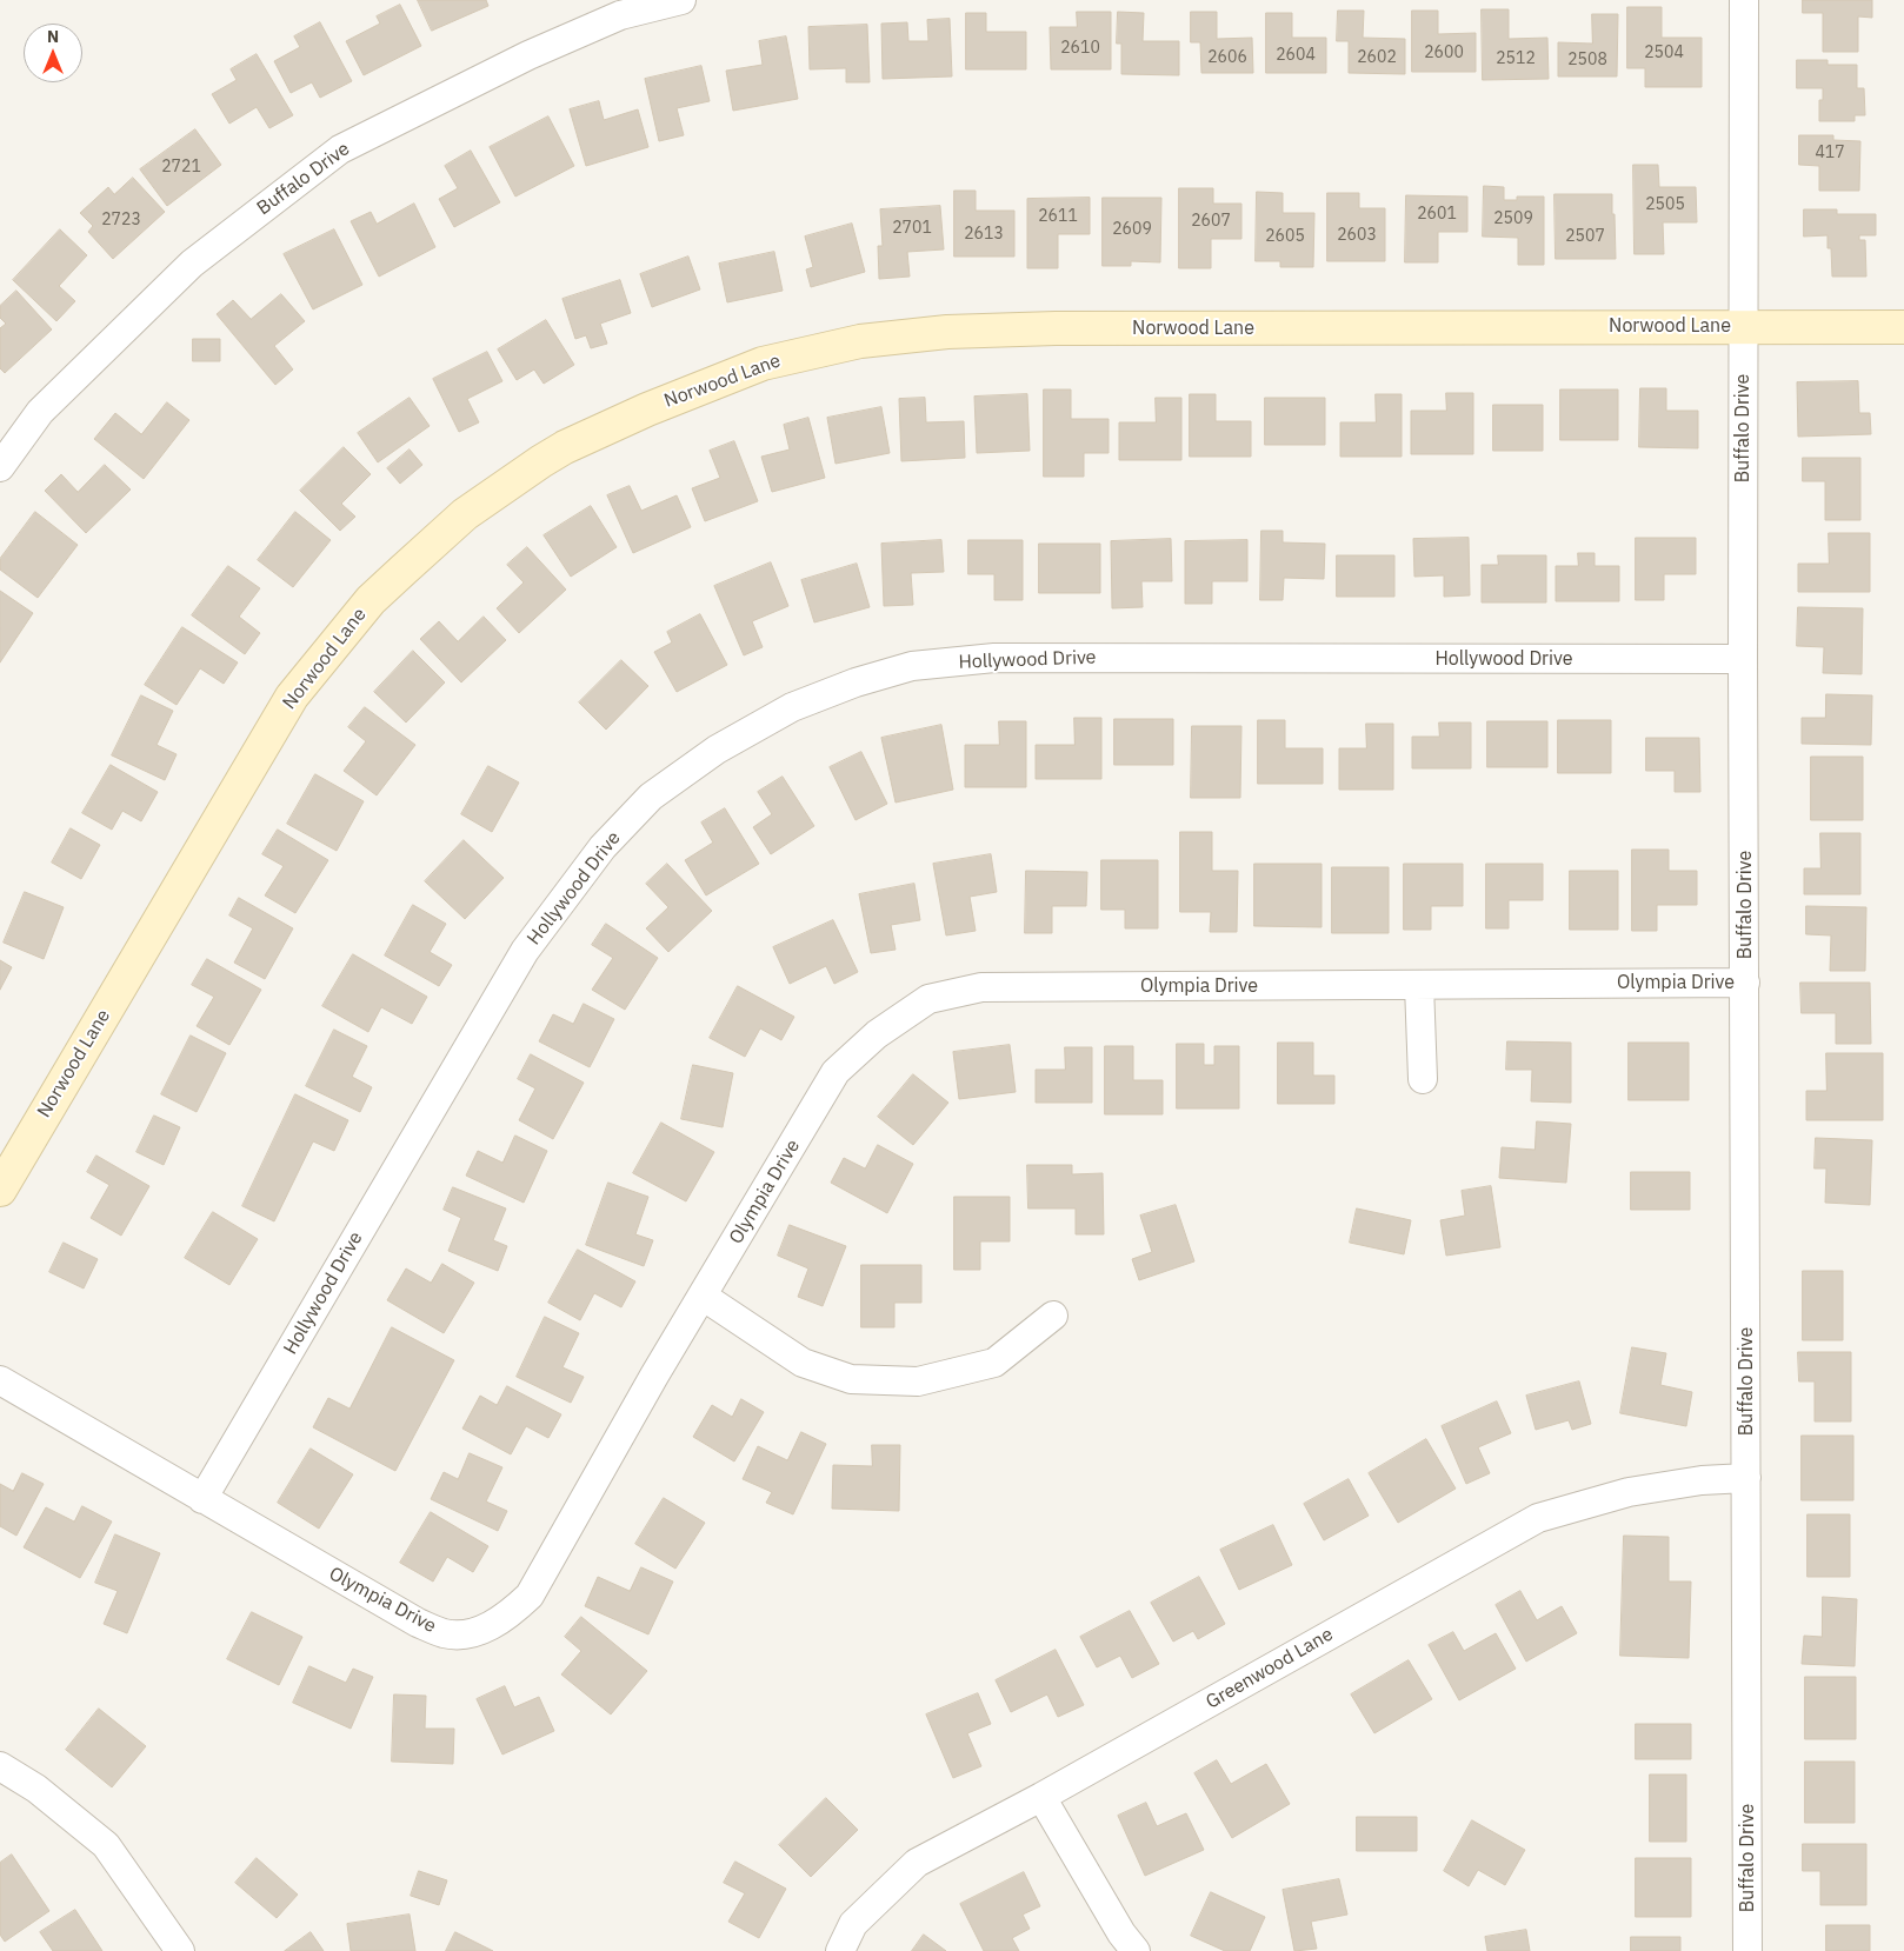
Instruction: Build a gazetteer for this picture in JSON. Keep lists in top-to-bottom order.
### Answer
{
  "streets": {
    "street": [
      "Buffalo Drive",
      "Norwood Lane",
      "Hollywood Drive",
      "Olympia Drive",
      "Greenwood Lane"
    ]
  },
  "crossings": [
    ["Buffalo Drive", "Norwood Lane"],
    ["Buffalo Drive", "Hollywood Drive"],
    ["Buffalo Drive", "Olympia Drive"],
    ["Buffalo Drive", "Greenwood Lane"],
    ["Hollywood Drive", "Olympia Drive"]
  ],
  "house_numbers": [
    "2610",
    "2600",
    "2504",
    "2604",
    "2606",
    "2602",
    "2512",
    "2508",
    "417",
    "2721",
    "2505",
    "2601",
    "2611",
    "2509",
    "2723",
    "2607",
    "2701",
    "2609",
    "2613",
    "2603",
    "2605",
    "2507"
  ],
  "north": "top"
}
